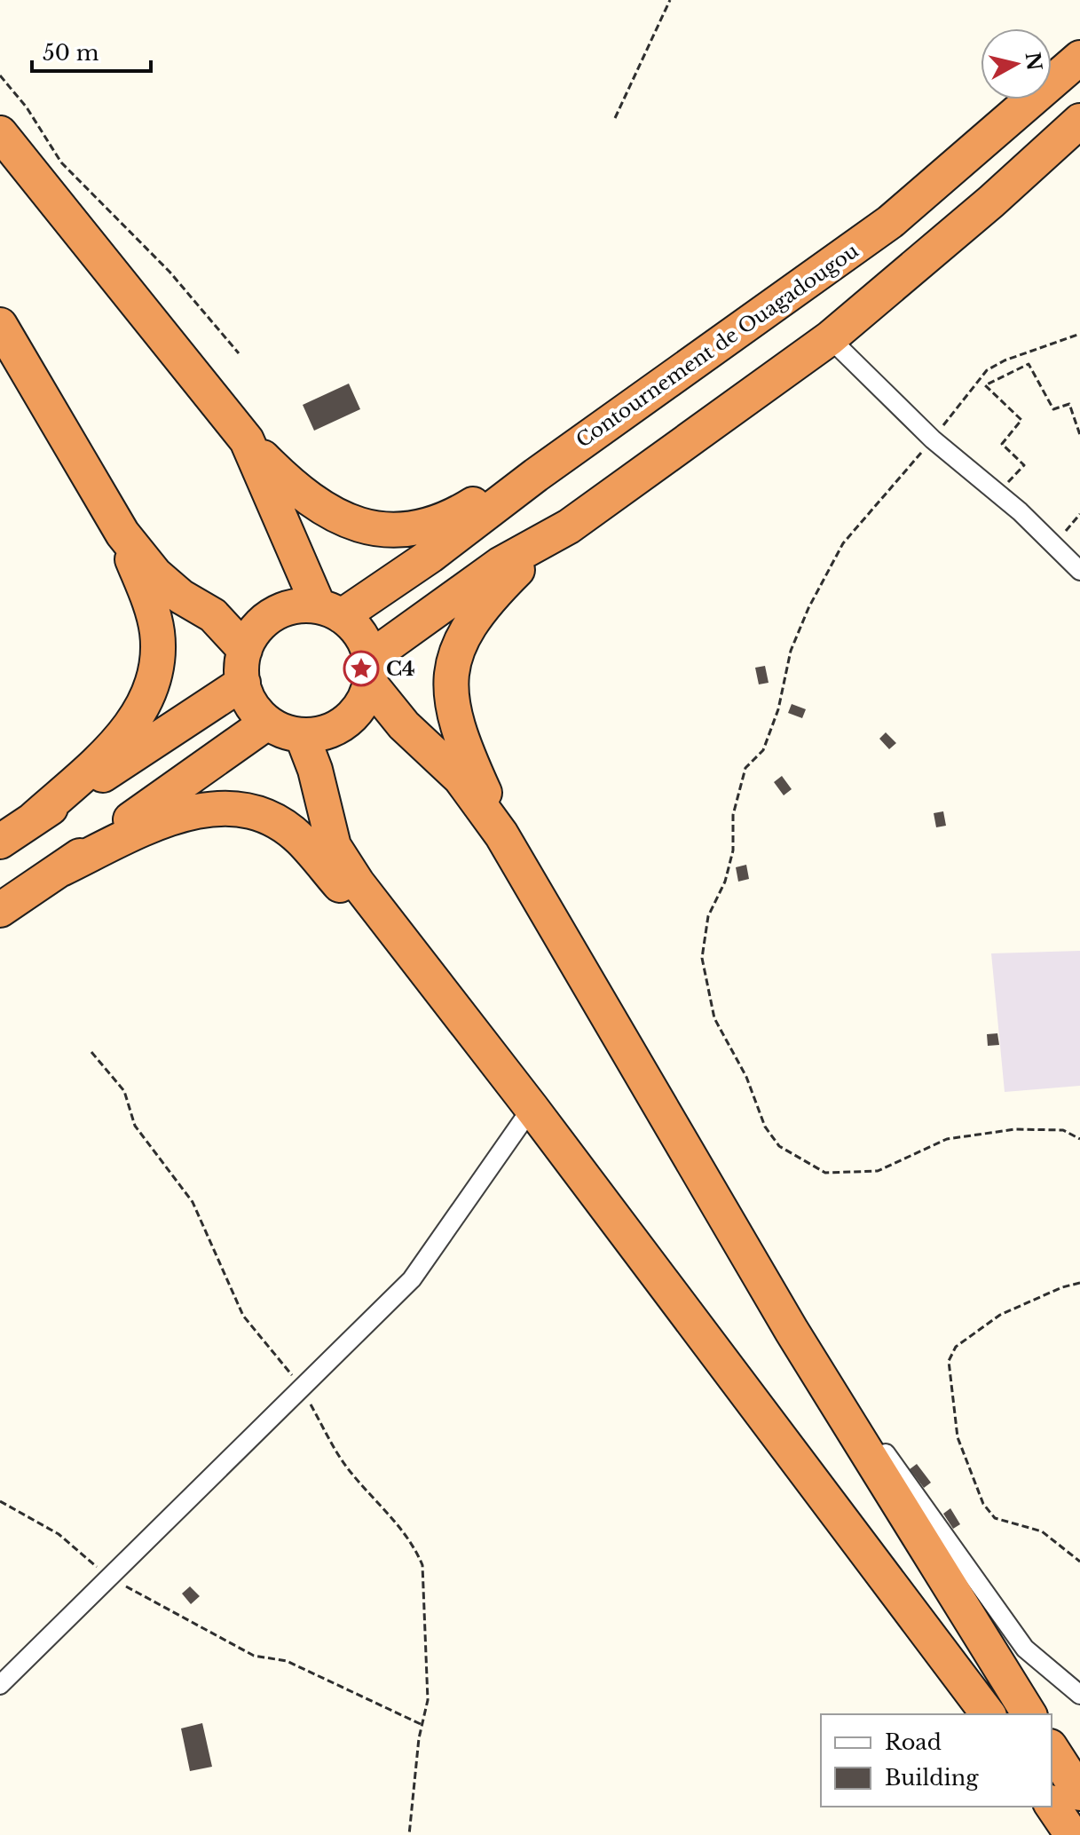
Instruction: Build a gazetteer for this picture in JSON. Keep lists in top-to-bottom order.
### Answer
{
  "streets": {
    "highway": ["Contournement de Ouagadougou"]
  },
  "places": {
    "place": ["C4"]
  },
  "legend": ["Road", "Building"],
  "scale_bar": "50 m",
  "north": "right"
}
